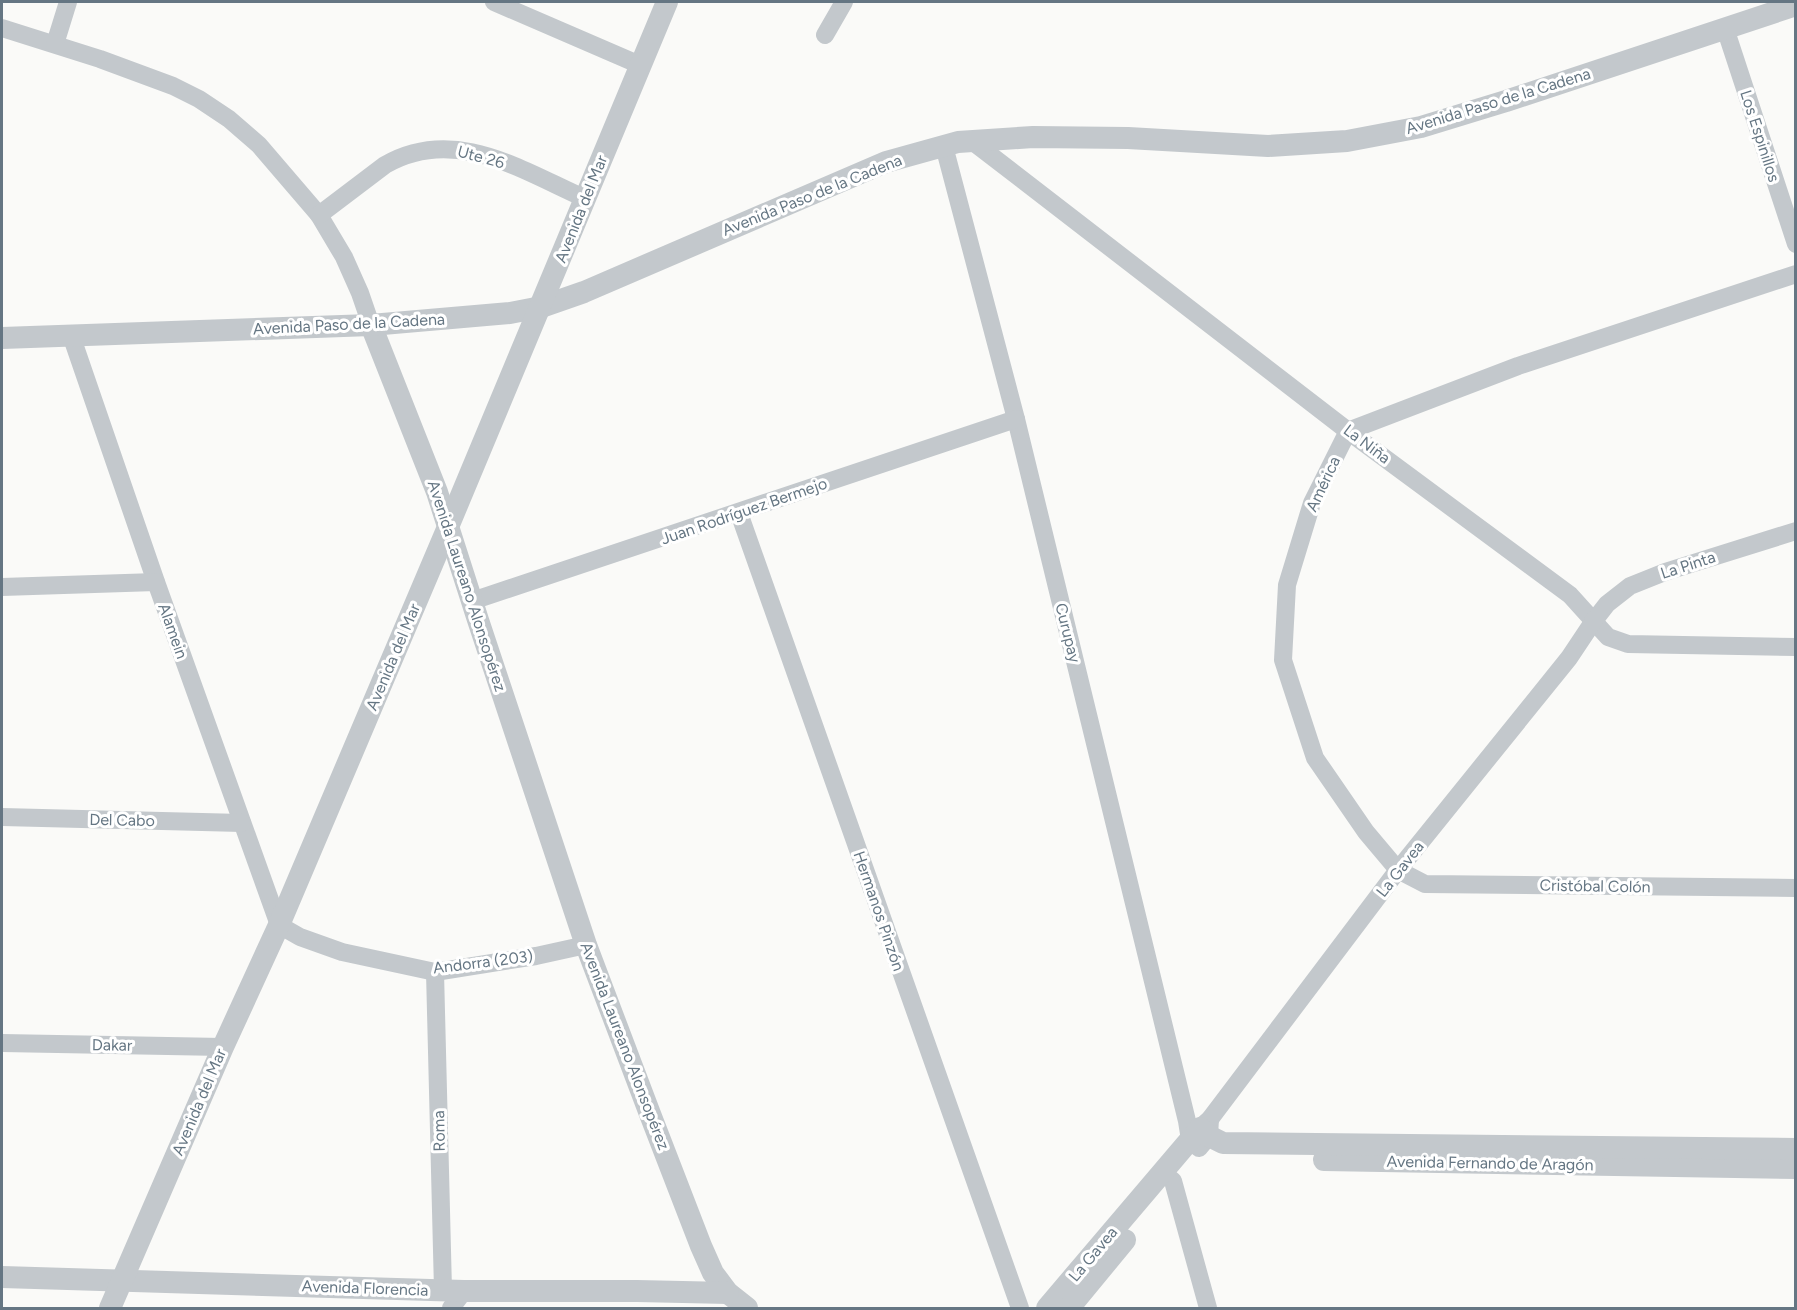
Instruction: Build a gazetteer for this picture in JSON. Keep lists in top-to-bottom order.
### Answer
{
  "streets": {
    "street": [
      "Avenida Paso de la Cadena",
      "Los Espinillos",
      "Ute 26",
      "Avenida del Mar",
      "La Niña",
      "América",
      "Juan Rodríguez Bermejo",
      "La Pinta",
      "Avenida Laureano Alonsopérez",
      "Alamein",
      "Curupay",
      "Del Cabo",
      "La Gavea",
      "Cristóbal Colón",
      "Hermanos Pinzón",
      "Andorra (203)",
      "Dakar",
      "Roma",
      "Avenida Fernando de Aragón",
      "Avenida Florencia"
    ]
  },
  "crossings": [
    ["Avenida Paso de la Cadena", "Los Espinillos"],
    ["Avenida Paso de la Cadena", "Avenida del Mar"],
    ["Avenida Paso de la Cadena", "La Niña"],
    ["Avenida Paso de la Cadena", "Avenida Laureano Alonsopérez"],
    ["Avenida Paso de la Cadena", "Alamein"],
    ["Avenida Paso de la Cadena", "Curupay"],
    ["Ute 26", "Avenida del Mar"],
    ["Ute 26", "Avenida Laureano Alonsopérez"],
    ["Avenida del Mar", "Avenida Laureano Alonsopérez"],
    ["Avenida del Mar", "Alamein"],
    ["Avenida del Mar", "Andorra (203)"],
    ["Avenida del Mar", "Dakar"],
    ["Avenida del Mar", "Avenida Florencia"],
    ["La Niña", "América"],
    ["La Niña", "La Pinta"],
    ["La Niña", "La Gavea"],
    ["América", "La Gavea"],
    ["América", "Cristóbal Colón"],
    ["Juan Rodríguez Bermejo", "Avenida Laureano Alonsopérez"],
    ["Juan Rodríguez Bermejo", "Curupay"],
    ["Juan Rodríguez Bermejo", "Hermanos Pinzón"],
    ["La Pinta", "La Gavea"],
    ["Avenida Laureano Alonsopérez", "Andorra (203)"],
    ["Avenida Laureano Alonsopérez", "Avenida Florencia"],
    ["Alamein", "Del Cabo"],
    ["Alamein", "Andorra (203)"],
    ["Curupay", "La Gavea"],
    ["Curupay", "Avenida Fernando de Aragón"],
    ["La Gavea", "Cristóbal Colón"],
    ["La Gavea", "Avenida Fernando de Aragón"],
    ["Andorra (203)", "Roma"],
    ["Roma", "Avenida Florencia"]
  ]
}
